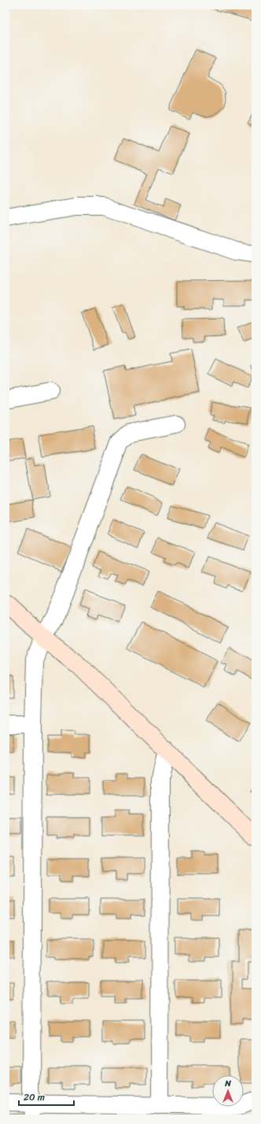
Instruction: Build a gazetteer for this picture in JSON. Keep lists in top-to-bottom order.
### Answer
{
  "scale_bar": "20 m",
  "north": "top"
}
